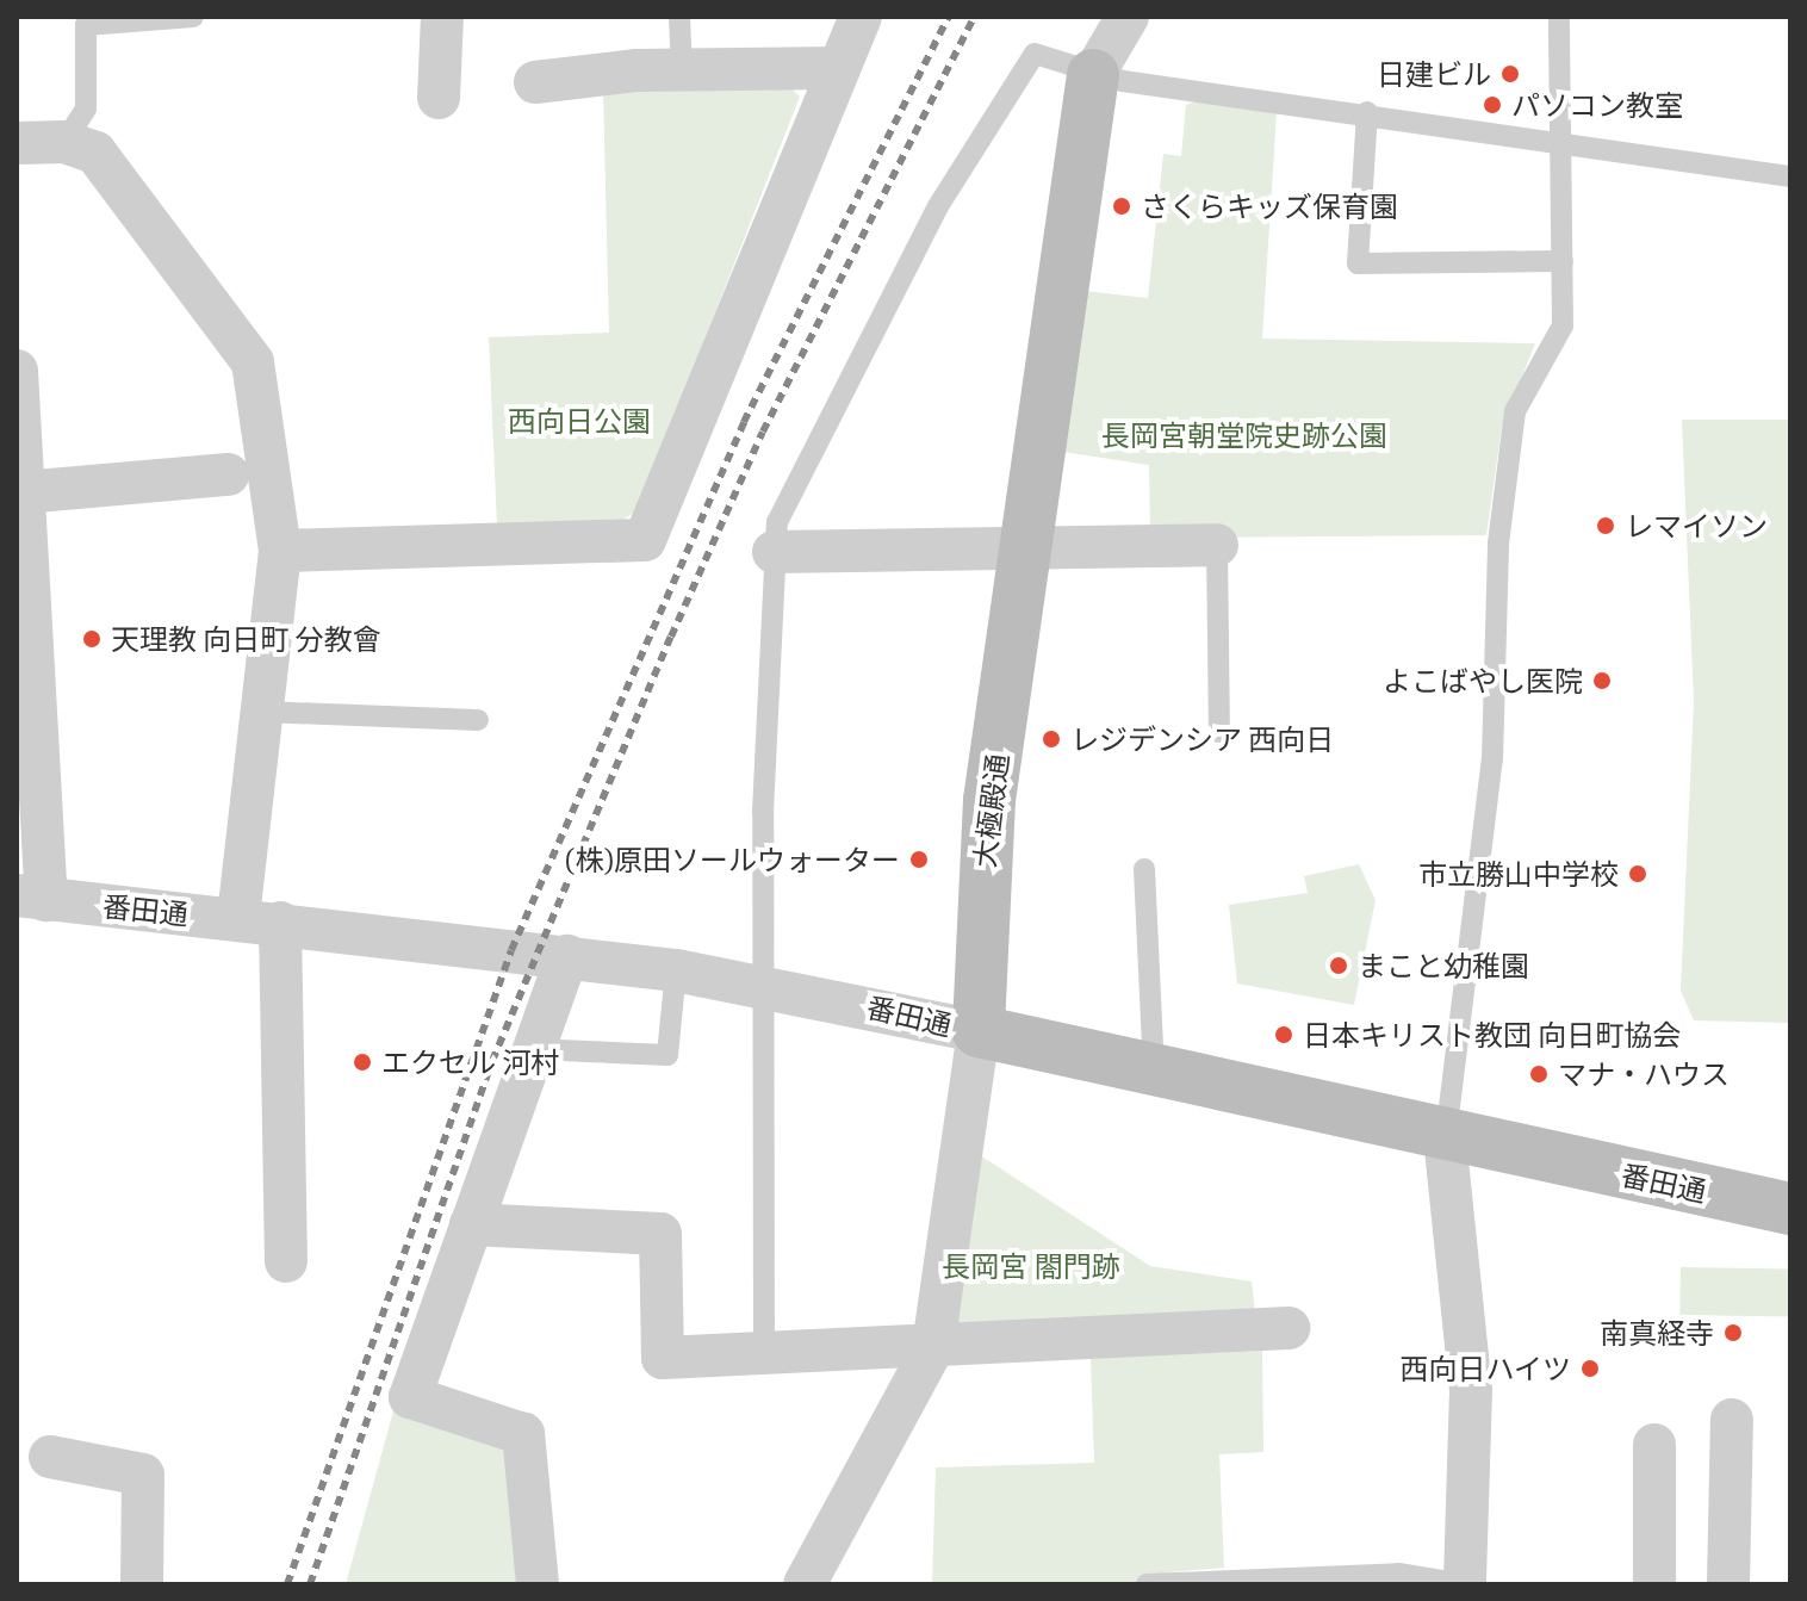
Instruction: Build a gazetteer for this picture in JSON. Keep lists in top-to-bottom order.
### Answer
{
  "streets": {
    "main road": ["大極殿通", "番田通"]
  },
  "crossings": [
    ["大極殿通", "番田通"]
  ],
  "parks": ["西向日公園", "長岡宮朝堂院史跡公園", "長岡宮 閤門跡"],
  "places": [
    "日建ビル",
    "パソコン教室",
    "さくらキッズ保育園",
    "レマイソン",
    "天理教 向日町 分教會",
    "よこばやし医院",
    "レジデンシア 西向日",
    "(株)原田ソールウォーター",
    "市立勝山中学校",
    "まこと幼稚園",
    "日本キリスト教団 向日町協会",
    "エクセル 河村",
    "マナ・ハウス",
    "南真経寺",
    "西向日ハイツ"
  ]
}
